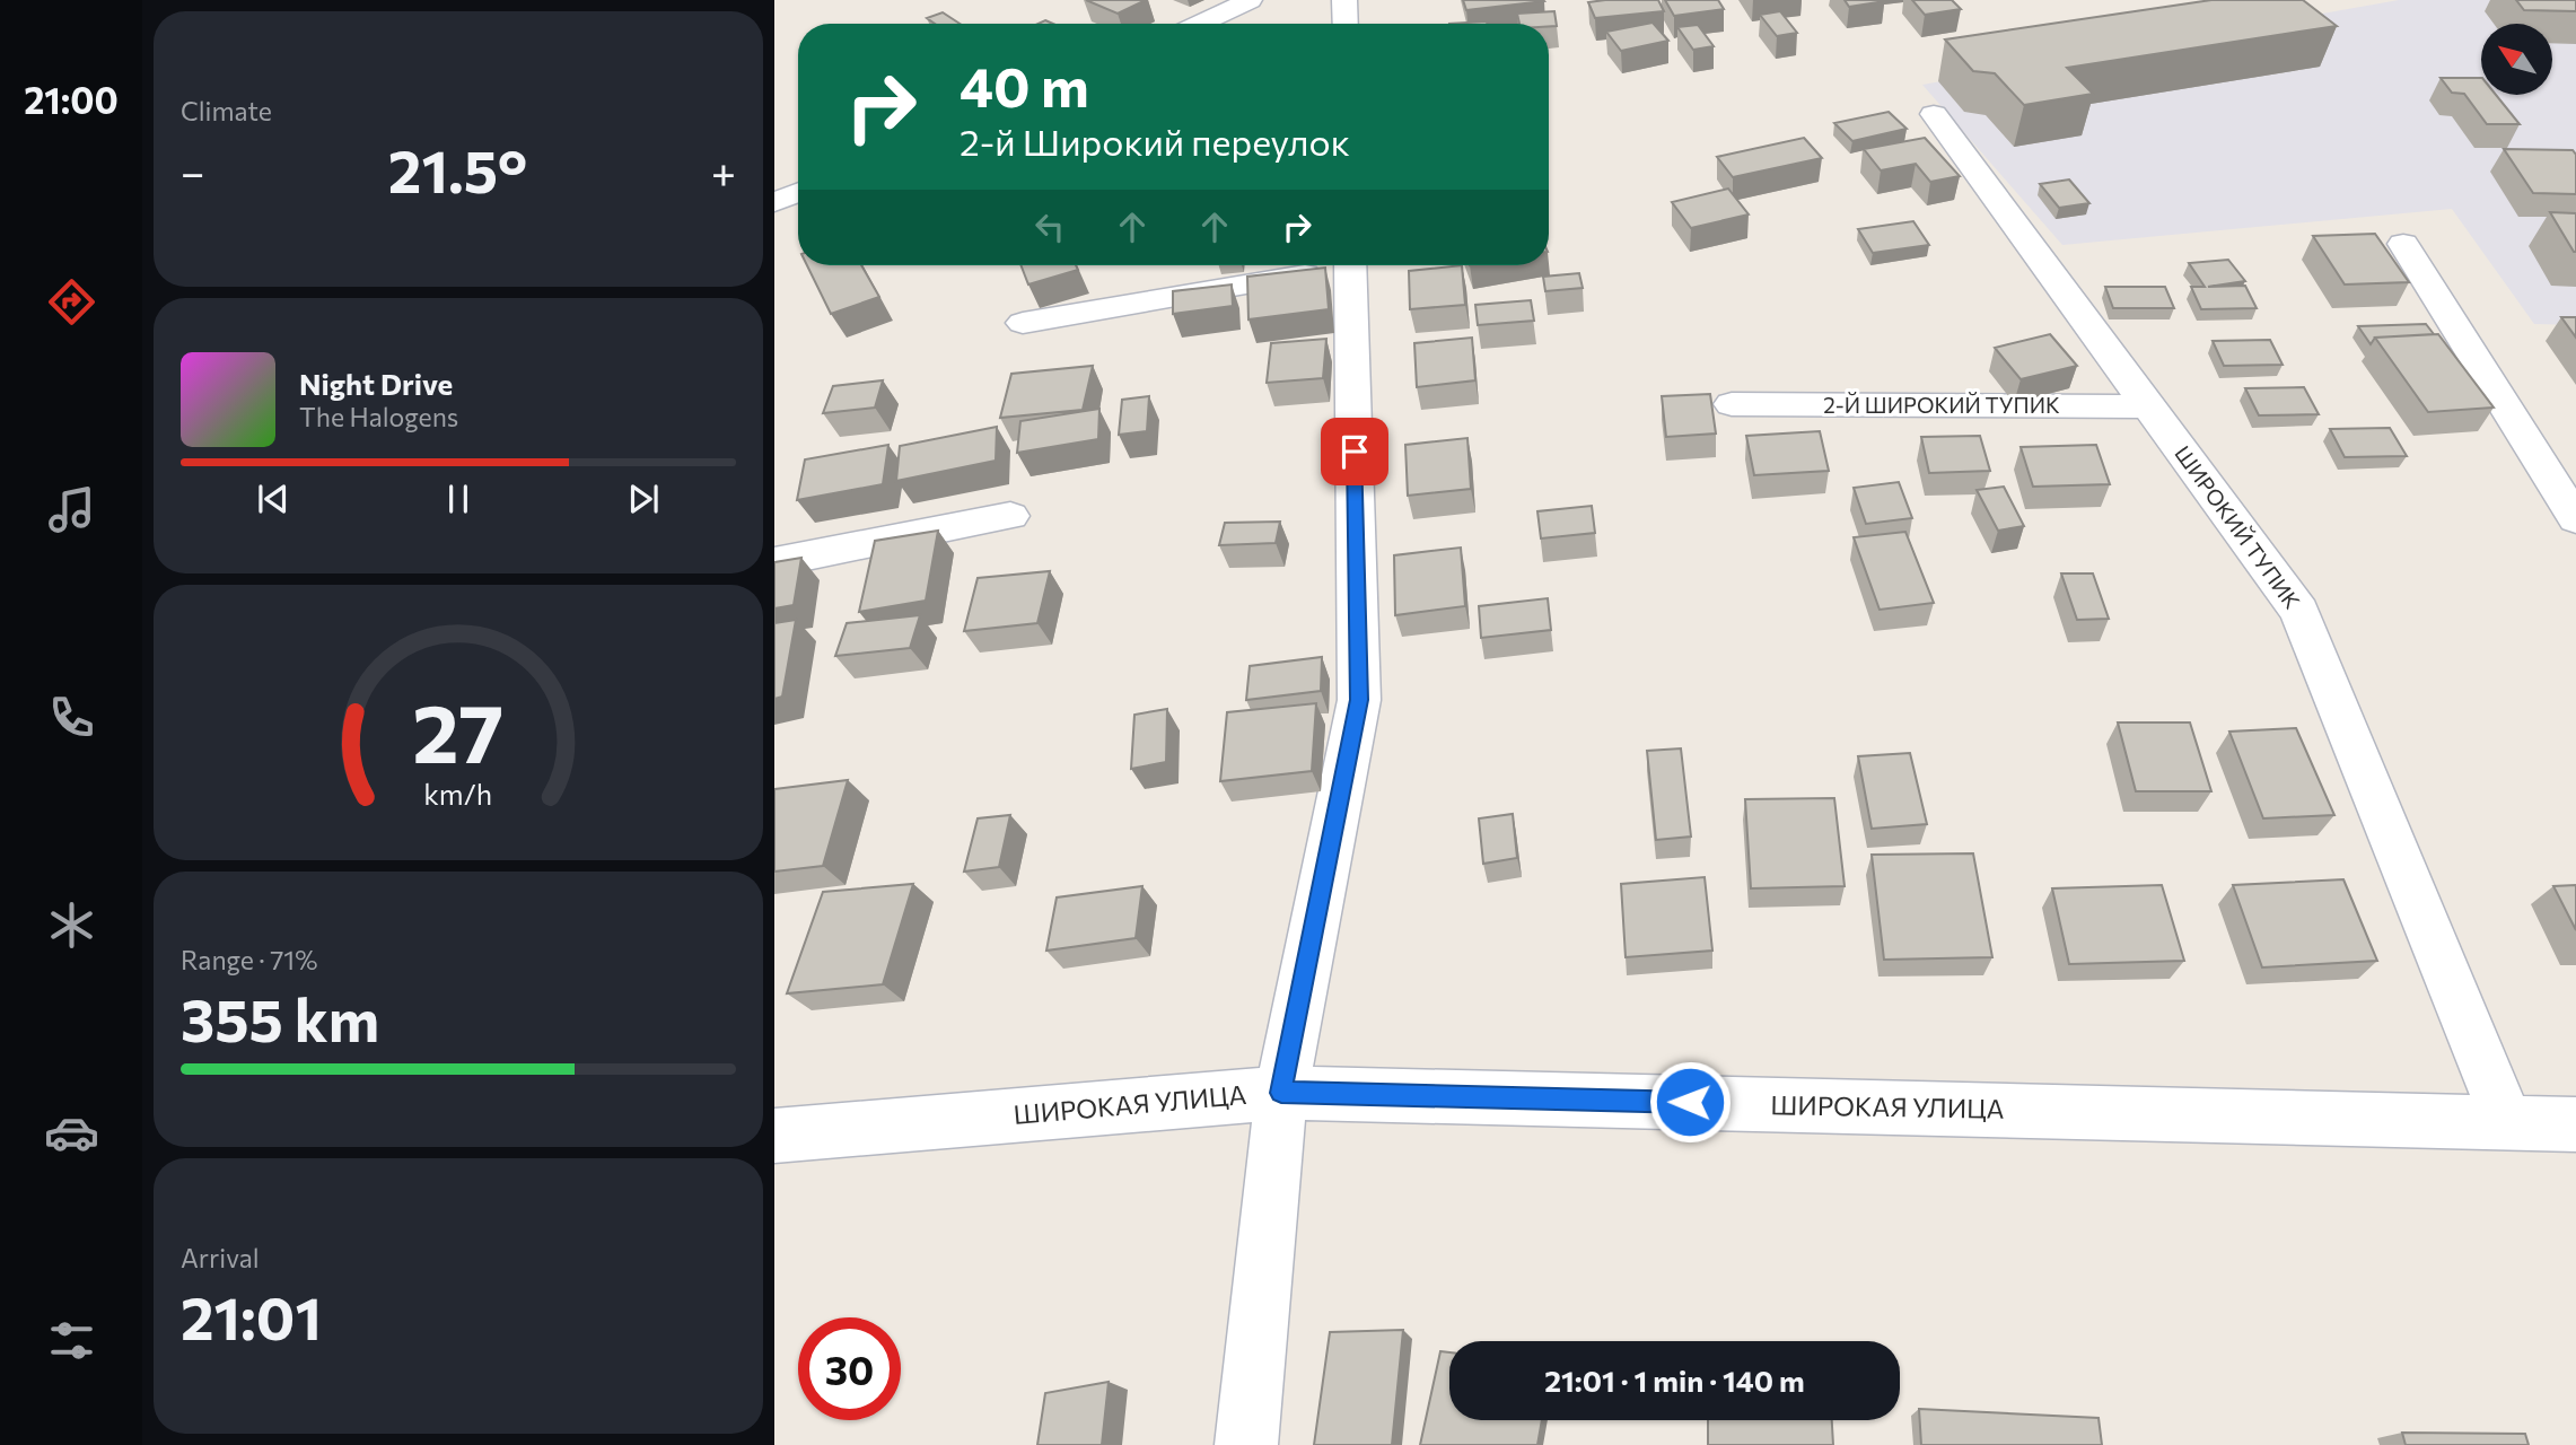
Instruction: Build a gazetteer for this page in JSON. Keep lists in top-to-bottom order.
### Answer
{
  "streets": {
    "street": ["2-Й ШИРОКИЙ ТУПИК", "ШИРОКИЙ ТУПИК", "ШИРОКАЯ УЛИЦА"]
  },
  "crossings": [
    ["2-Й ШИРОКИЙ ТУПИК", "ШИРОКИЙ ТУПИК"],
    ["ШИРОКИЙ ТУПИК", "ШИРОКАЯ УЛИЦА"]
  ],
  "north": "top left",
  "page": {
    "tabs": "21:00",
    "tile": [
      "Climate",
      ["Range · 71%", "355 km"],
      ["Arrival", "21:01"]
    ],
    "turn": ["40 m", "2-й Широкий переулок"],
    "heat": ["−", "21.5°", "+"],
    "song": ["Night Drive", "The Halogens"],
    "limit": "30",
    "trip": "21:01 · 1 min · 140 m",
    "gauge": ["27", "km/h"]
  }
}
